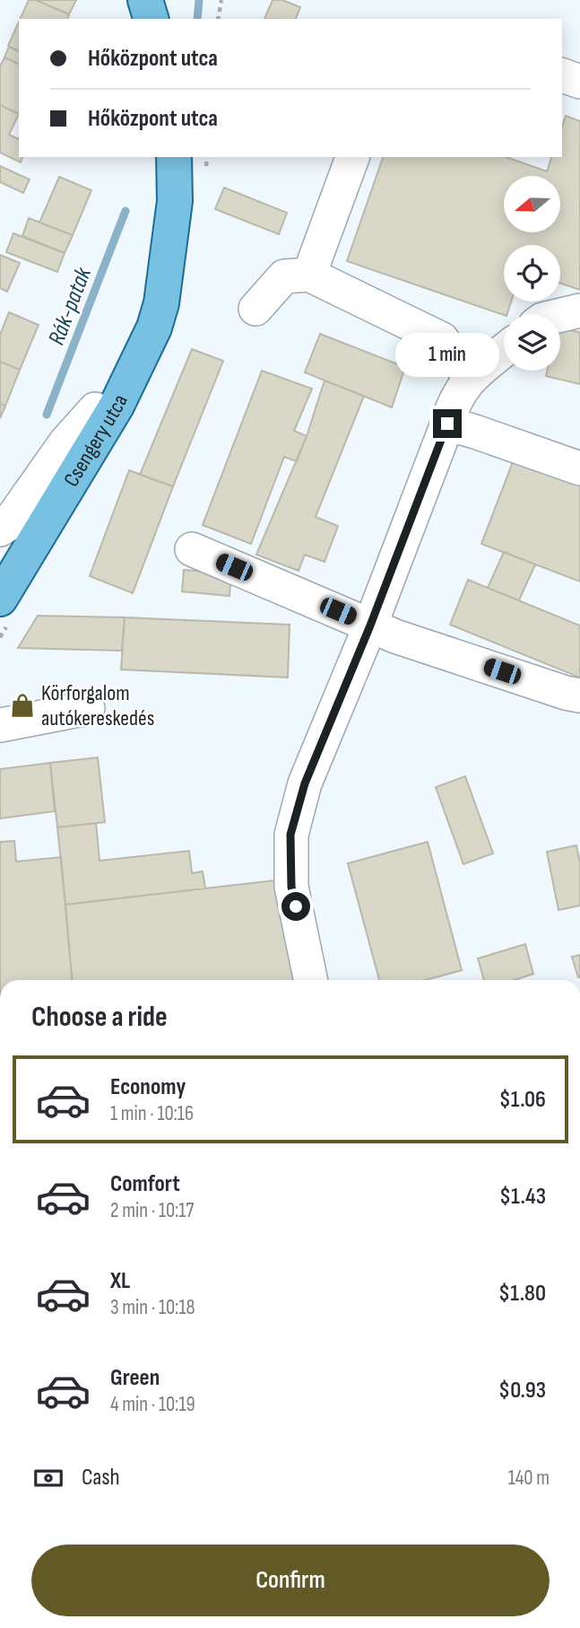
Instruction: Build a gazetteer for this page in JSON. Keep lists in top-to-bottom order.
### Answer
{
  "streets": {
    "main road": ["Csengery utca"]
  },
  "water": ["Rák-patak"],
  "places": {
    "shop": ["Körforgalom autókereskedés"]
  },
  "north": "left",
  "page": {
    "banner": ["Hőközpont utca", "Hőközpont utca"],
    "bubble": "1 min",
    "heading": "Choose a ride",
    "list": [
      {
        "name": "Economy",
        "note": "1 min · 10:16",
        "value": "$1.06"
      },
      {
        "name": "Comfort",
        "note": "2 min · 10:17",
        "value": "$1.43"
      },
      {
        "name": "XL",
        "note": "3 min · 10:18",
        "value": "$1.80"
      },
      {
        "name": "Green",
        "note": "4 min · 10:19",
        "value": "$0.93"
      }
    ],
    "pay": ["Cash", "140 m"],
    "buttons": "Confirm"
  }
}
